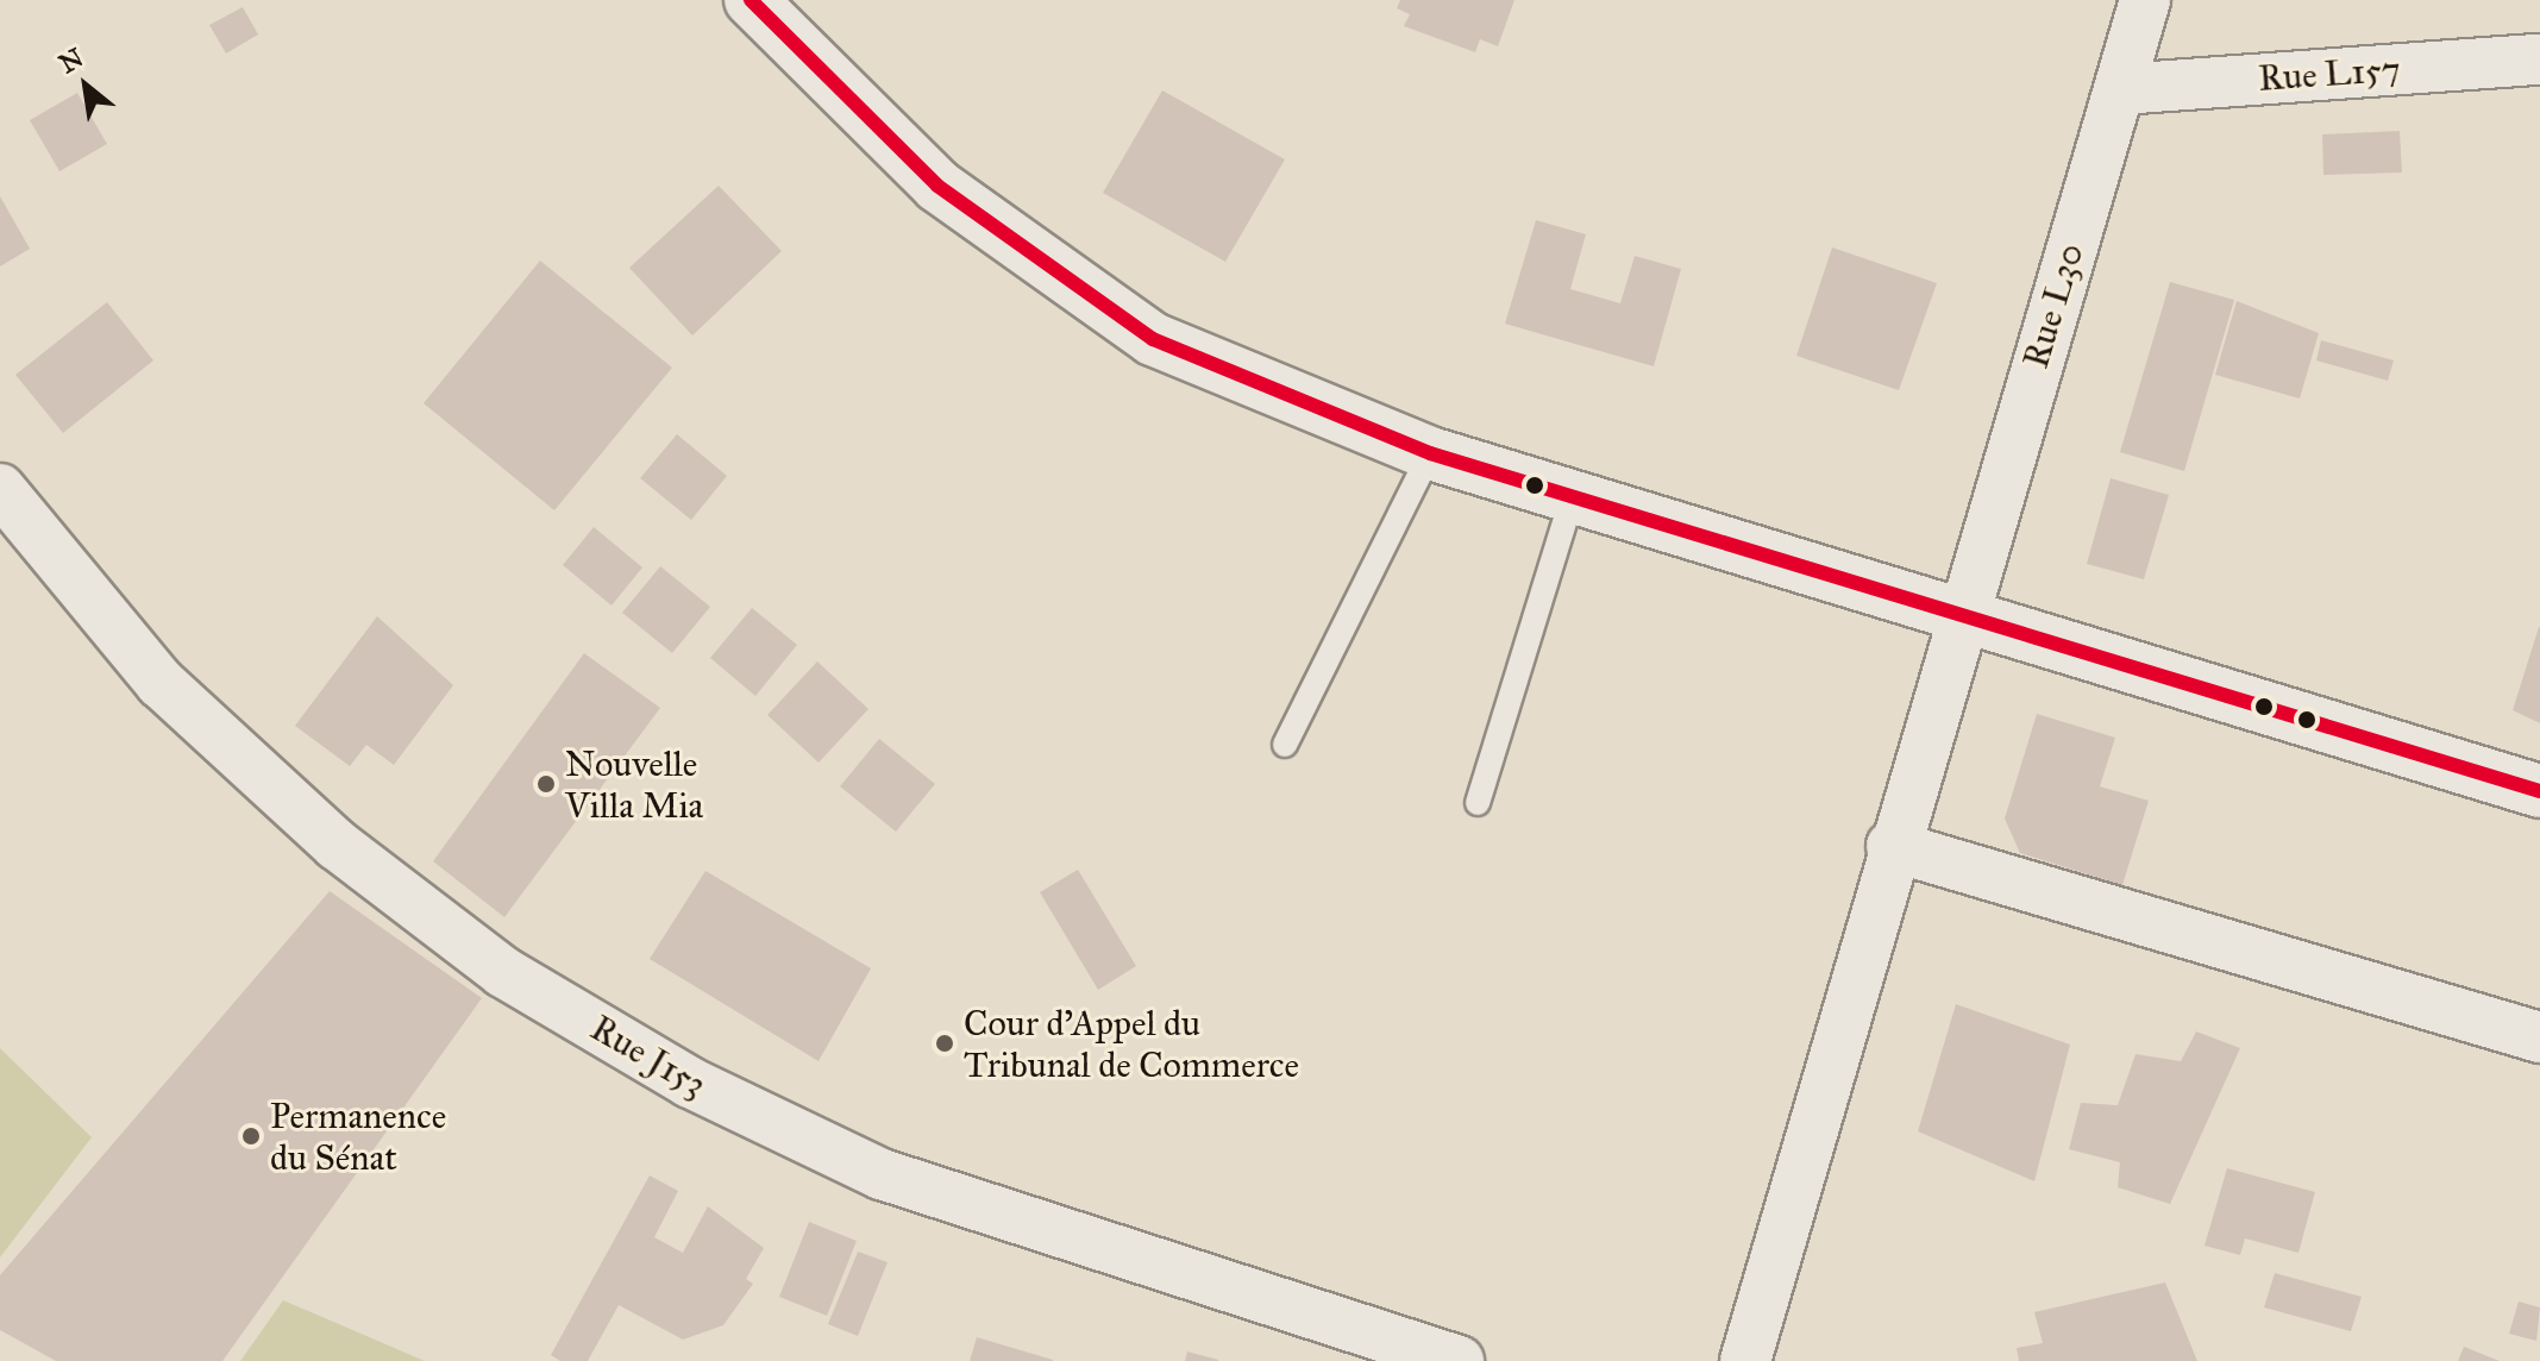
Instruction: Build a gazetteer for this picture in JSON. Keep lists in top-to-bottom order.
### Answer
{
  "streets": {
    "street": ["Rue L157", "Rue L30", "Rue J153"]
  },
  "crossings": [
    ["Rue L157", "Rue L30"]
  ],
  "places": ["Nouvelle Villa Mia", "Cour d'Appel du Tribunal de Commerce", "Permanence du Sénat"],
  "north": "top left"
}
